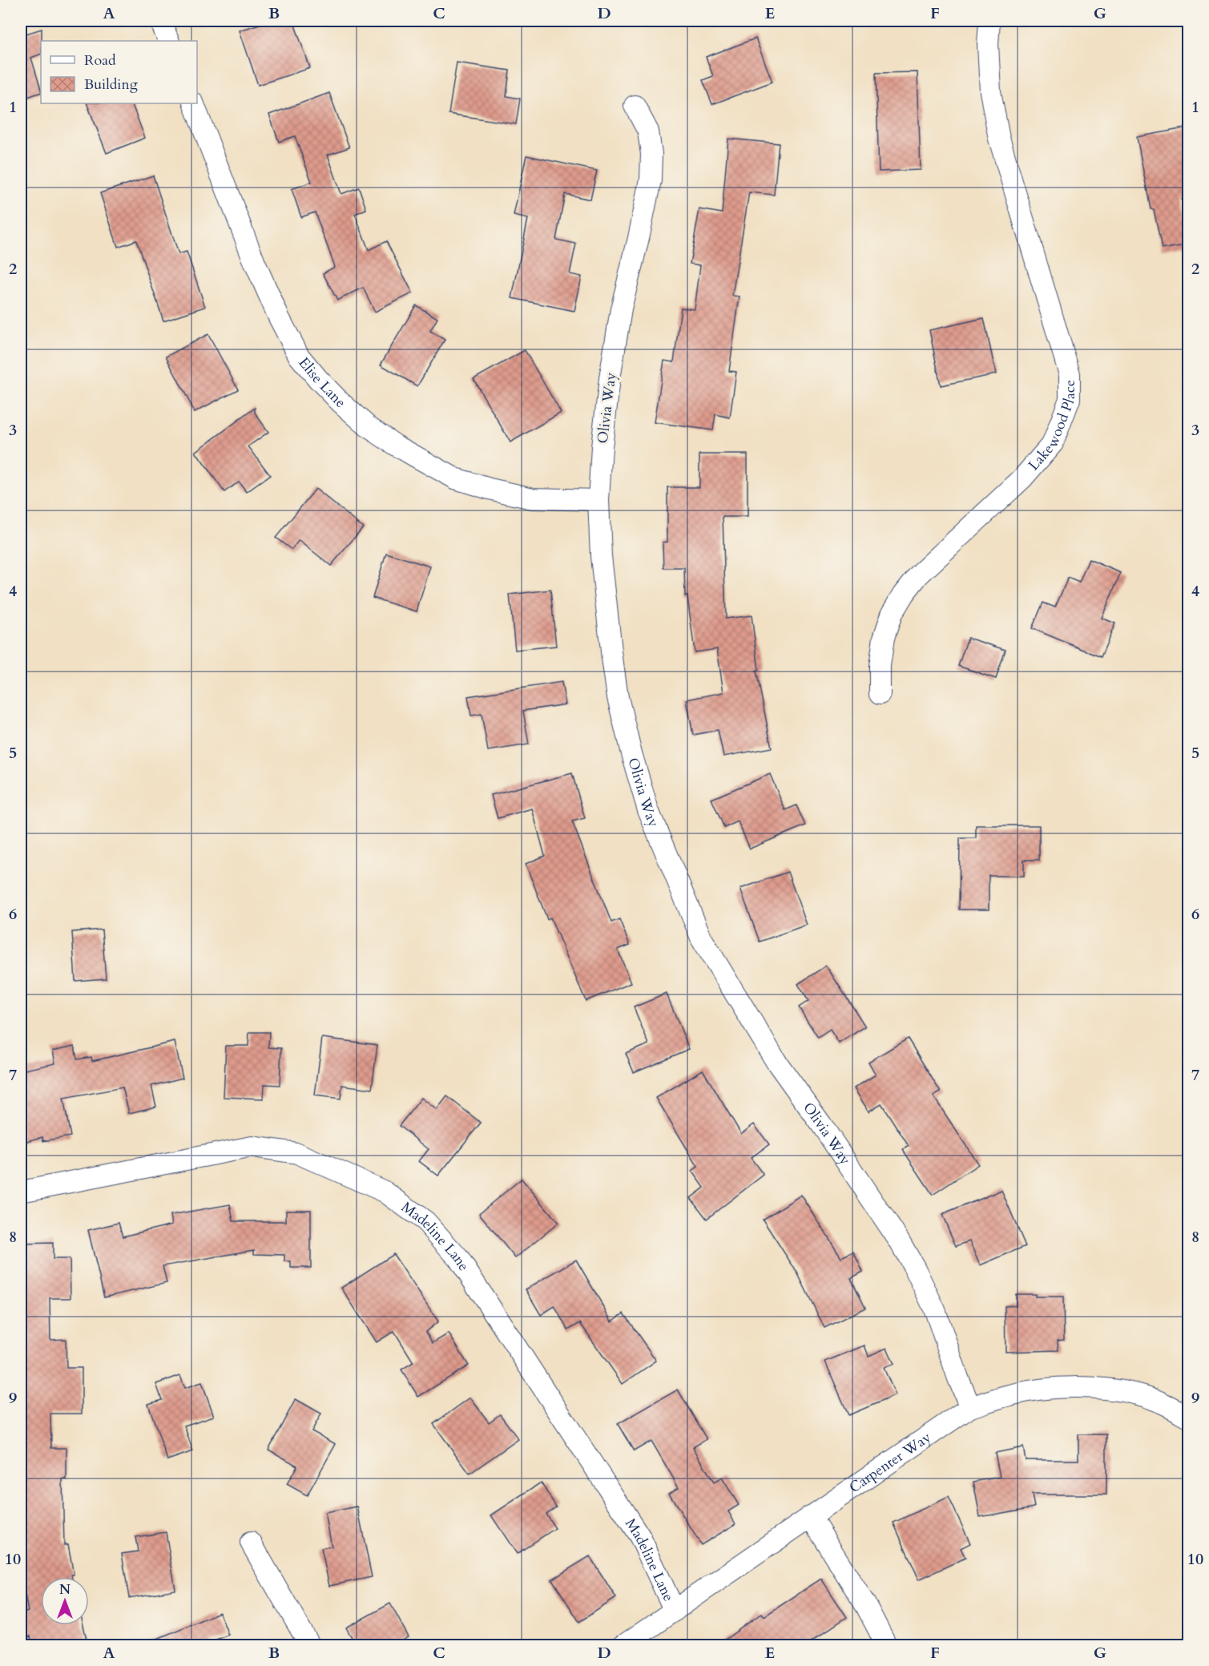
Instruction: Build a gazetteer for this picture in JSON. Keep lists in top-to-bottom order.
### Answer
{
  "streets": {
    "street": [
      "Elise Lane",
      "Olivia Way",
      "Lakewood Place",
      "Madeline Lane",
      "Carpenter Way"
    ]
  },
  "crossings": [
    ["Elise Lane", "Olivia Way"],
    ["Olivia Way", "Carpenter Way"],
    ["Madeline Lane", "Carpenter Way"]
  ],
  "legend": ["Road", "Building"],
  "north": "top",
  "grid": {
    "columns": [
      "A",
      "B",
      "C",
      "D",
      "E",
      "F",
      "G"
    ],
    "rows": [
      "1",
      "2",
      "3",
      "4",
      "5",
      "6",
      "7",
      "8",
      "9",
      "10"
    ]
  }
}
